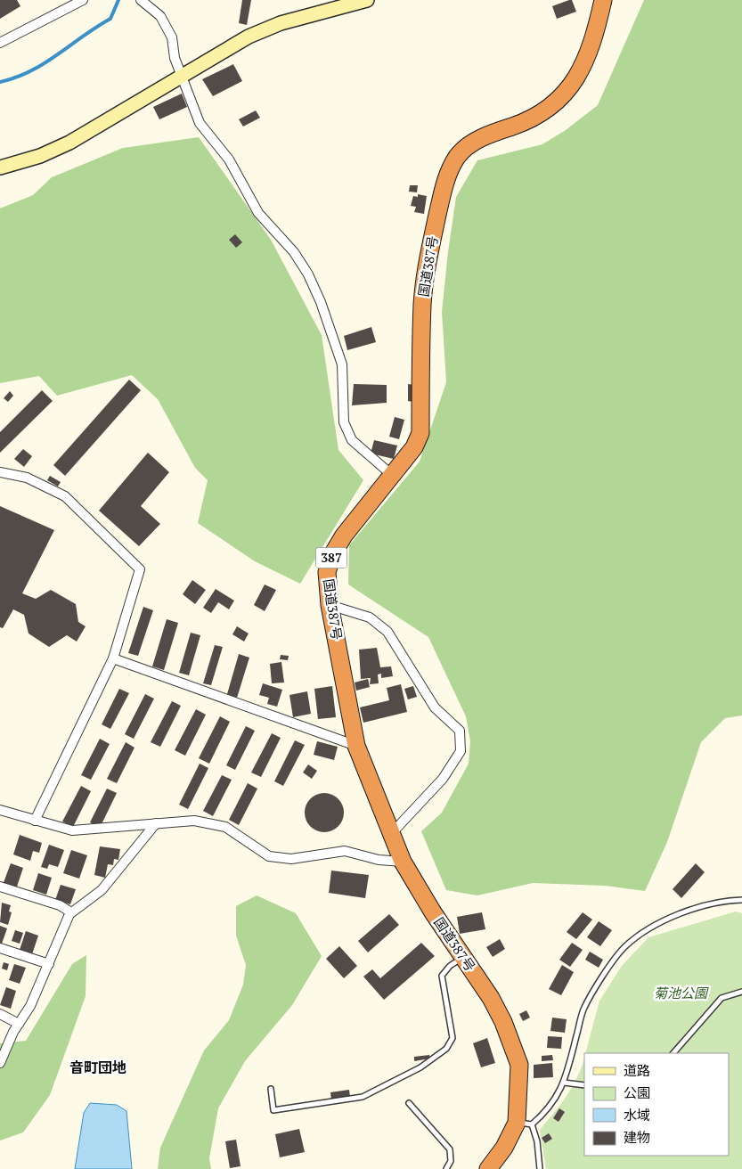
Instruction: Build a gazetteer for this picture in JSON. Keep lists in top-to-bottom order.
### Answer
{
  "streets": {
    "highway": ["国道387号", "387"]
  },
  "districts": ["音町団地"],
  "parks": ["菊池公園"],
  "legend": [
    "道路",
    "公園",
    "水域",
    "建物"
  ]
}
